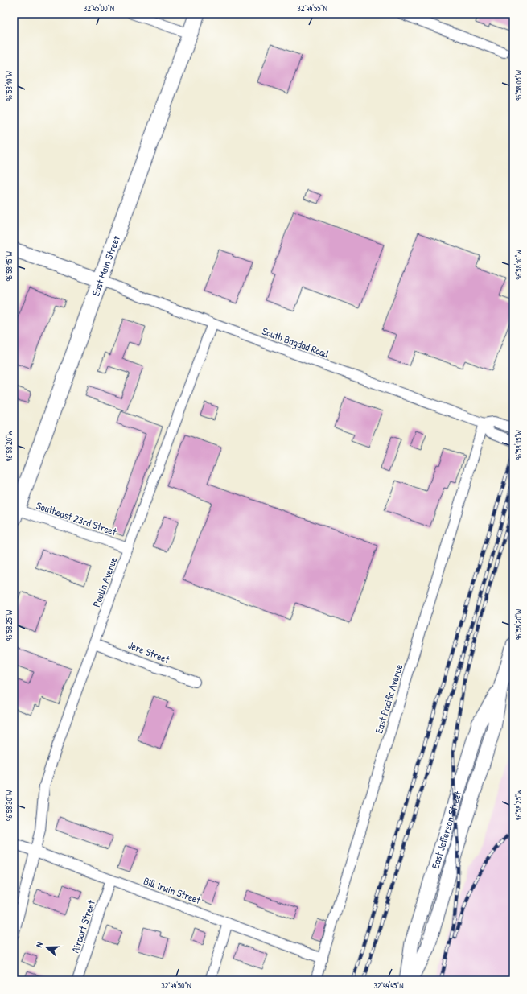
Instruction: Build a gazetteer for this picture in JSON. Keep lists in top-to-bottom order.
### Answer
{
  "streets": {
    "main road": ["East Main Street", "East Jefferson Street"],
    "street": [
      "South Bagdad Road",
      "Southeast 23rd Street",
      "Poulin Avenue",
      "Jere Street",
      "East Pacific Avenue",
      "Bill Irwin Street",
      "Airport Street"
    ]
  },
  "crossings": [
    ["East Main Street", "South Bagdad Road"],
    ["East Main Street", "Southeast 23rd Street"],
    ["South Bagdad Road", "Poulin Avenue"],
    ["South Bagdad Road", "East Pacific Avenue"],
    ["Southeast 23rd Street", "Poulin Avenue"],
    ["Poulin Avenue", "Jere Street"],
    ["Poulin Avenue", "Bill Irwin Street"],
    ["East Pacific Avenue", "Bill Irwin Street"],
    ["Bill Irwin Street", "Airport Street"]
  ],
  "north": "left",
  "coordinates": [
    "32°45'00\"N",
    "32°44'55\"N",
    "96°58'05\"W",
    "96°58'10\"W",
    "96°58'15\"W",
    "96°58'20\"W",
    "96°58'25\"W",
    "96°58'30\"W",
    "32°44'50\"N",
    "32°44'45\"N"
  ]
}
